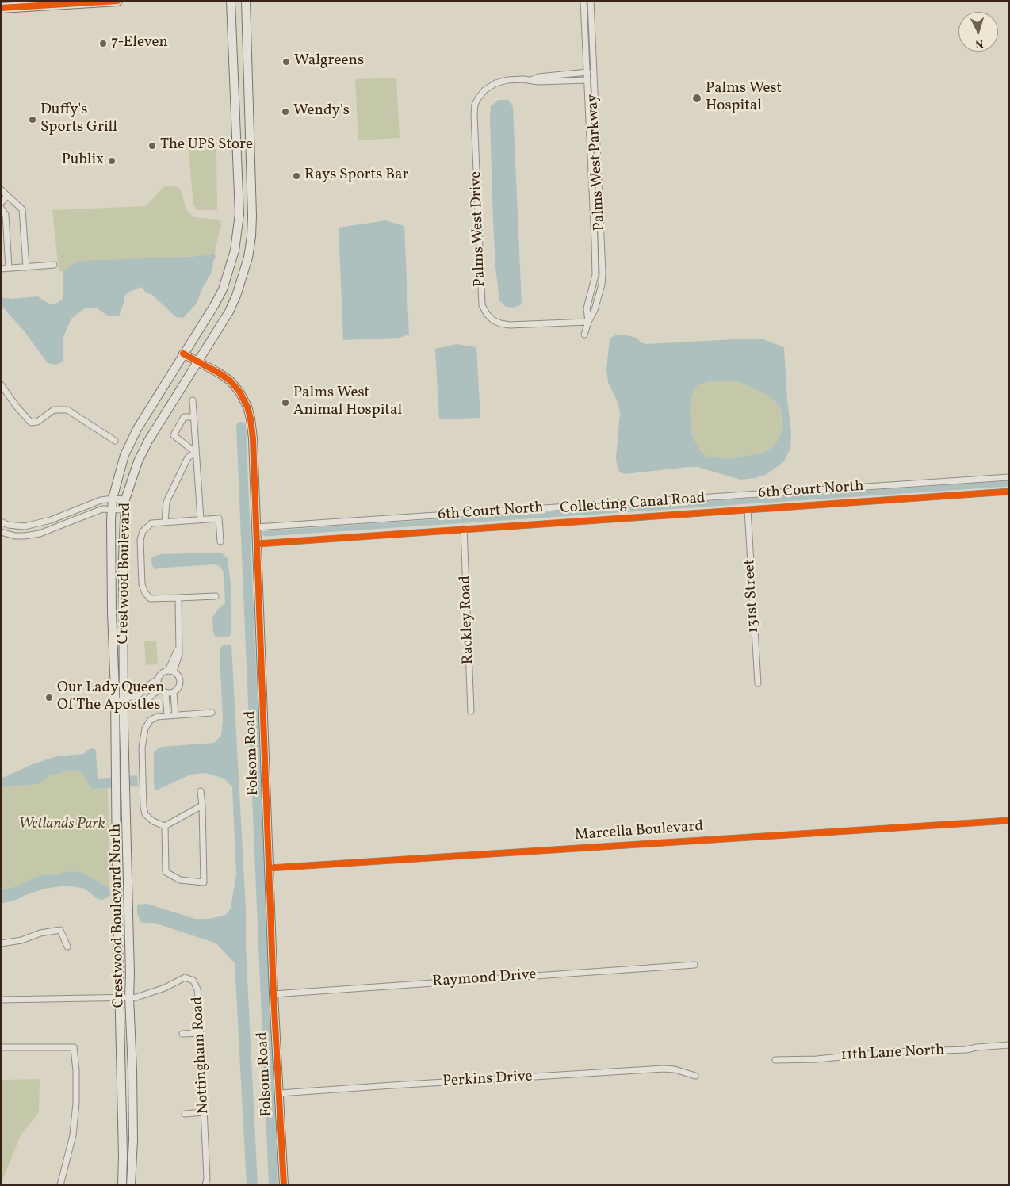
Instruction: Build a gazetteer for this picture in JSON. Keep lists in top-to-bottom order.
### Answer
{
  "streets": {
    "main road": ["Crestwood Boulevard", "Folsom Road", "Crestwood Boulevard North"],
    "street": [
      "Palms West Parkway",
      "Palms West Drive",
      "6th Court North",
      "Collecting Canal Road",
      "131st Street",
      "Rackley Road",
      "Marcella Boulevard",
      "Raymond Drive",
      "11th Lane North",
      "Nottingham Road",
      "Perkins Drive"
    ]
  },
  "crossings": [
    ["Palms West Parkway", "Palms West Drive"],
    ["6th Court North", "Folsom Road"],
    ["Collecting Canal Road", "131st Street"],
    ["Collecting Canal Road", "Rackley Road"],
    ["Collecting Canal Road", "Folsom Road"],
    ["Crestwood Boulevard", "Folsom Road"],
    ["Crestwood Boulevard", "Crestwood Boulevard North"],
    ["Folsom Road", "Marcella Boulevard"],
    ["Folsom Road", "Raymond Drive"],
    ["Folsom Road", "Perkins Drive"],
    ["Crestwood Boulevard North", "Nottingham Road"]
  ],
  "parks": ["Wetlands Park"],
  "places": [
    "7-Eleven",
    "Walgreens",
    "Palms West Hospital",
    "Wendy's",
    "Duffy's Sports Grill",
    "The UPS Store",
    "Publix",
    "Rays Sports Bar",
    "Palms West Animal Hospital",
    "Our Lady Queen Of The Apostles"
  ],
  "north": "bottom"
}
